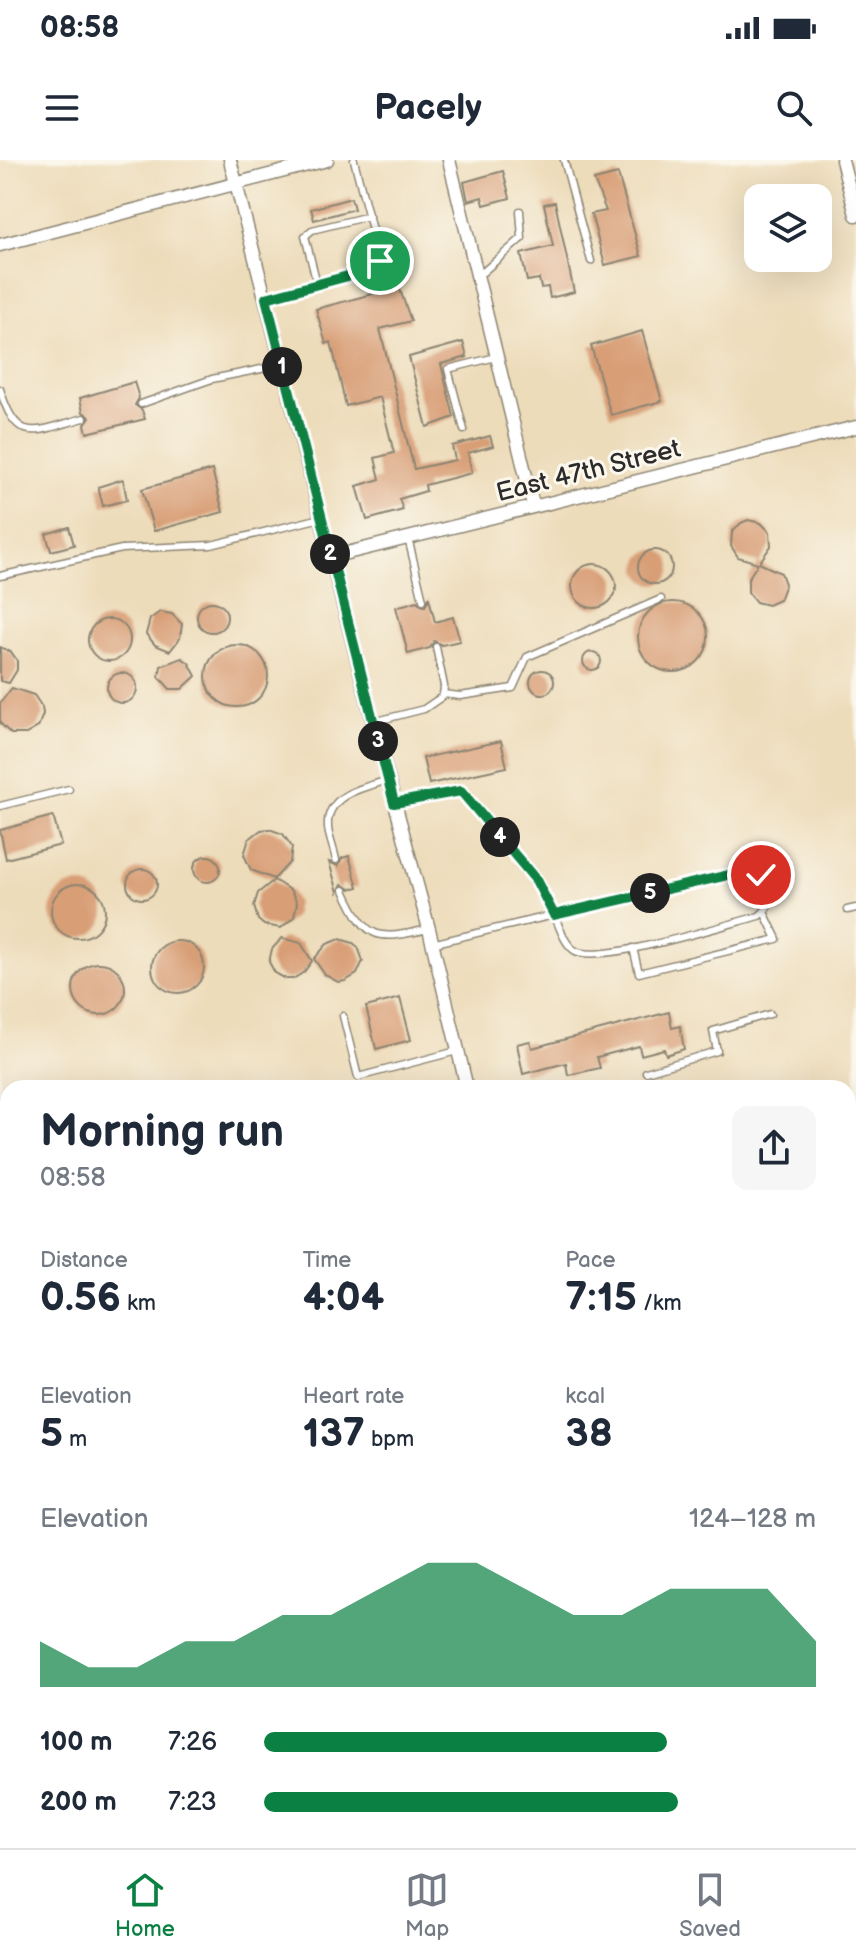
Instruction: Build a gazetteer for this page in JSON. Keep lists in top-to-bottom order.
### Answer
{
  "streets": {
    "street": ["East 47th Street"]
  },
  "page": {
    "status": "08:58",
    "header": "Pacely",
    "pins": [
      "1",
      "2",
      "3",
      "4",
      "5"
    ],
    "heading": ["Morning run", "08:58"],
    "stats": [
      ["Distance", "0.56 km"],
      ["Time", "4:04"],
      ["Pace", "7:15 /km"],
      ["Elevation", "5 m"],
      ["Heart rate", "137 bpm"],
      ["kcal", "38"]
    ],
    "chart": ["Elevation", "124–128 m"],
    "list": [
      {
        "name": "100 m",
        "note": "7:26"
      },
      {
        "name": "200 m",
        "note": "7:23"
      }
    ],
    "tabs": ["Home", "Map", "Saved"]
  }
}
